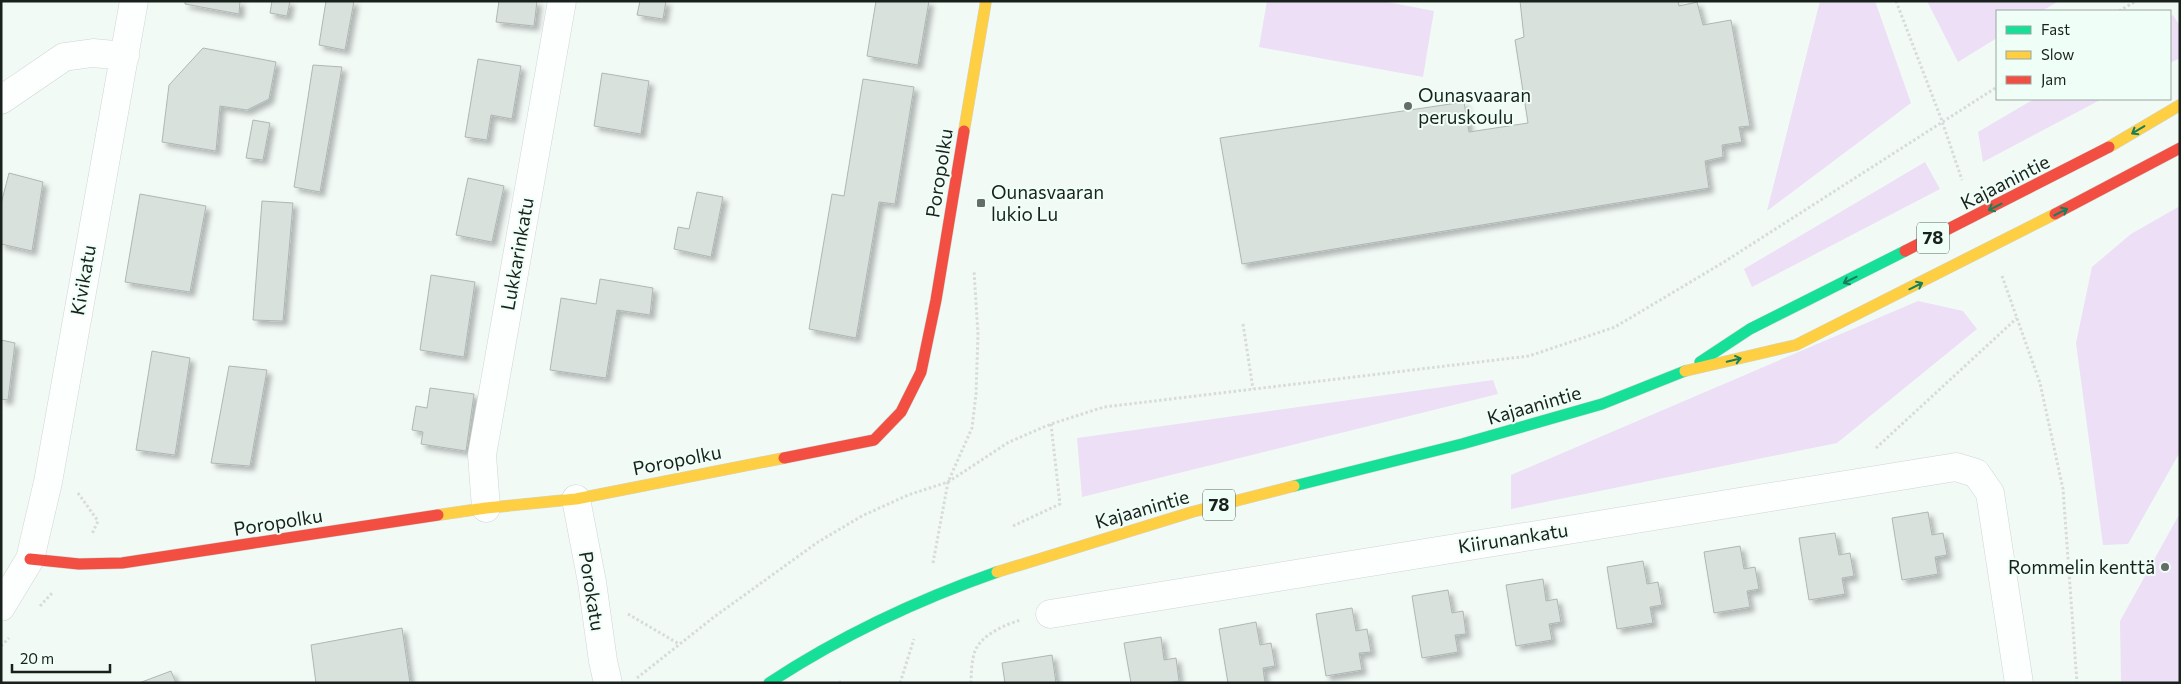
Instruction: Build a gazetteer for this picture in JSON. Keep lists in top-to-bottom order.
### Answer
{
  "streets": {
    "main road": ["Poropolku", "Kajaanintie", "78"],
    "street": [
      "Lukkarinkatu",
      "Kivikatu",
      "Kiirunankatu",
      "Porokatu"
    ]
  },
  "crossings": [
    ["Poropolku", "Lukkarinkatu"],
    ["Poropolku", "Kivikatu"],
    ["Poropolku", "Porokatu"]
  ],
  "places": {
    "other": ["Ounasvaaran peruskoulu", "Rommelin kenttä"],
    "transit": ["Ounasvaaran lukio Lu"]
  },
  "legend": ["Fast", "Slow", "Jam"],
  "scale_bar": "20 m"
}
